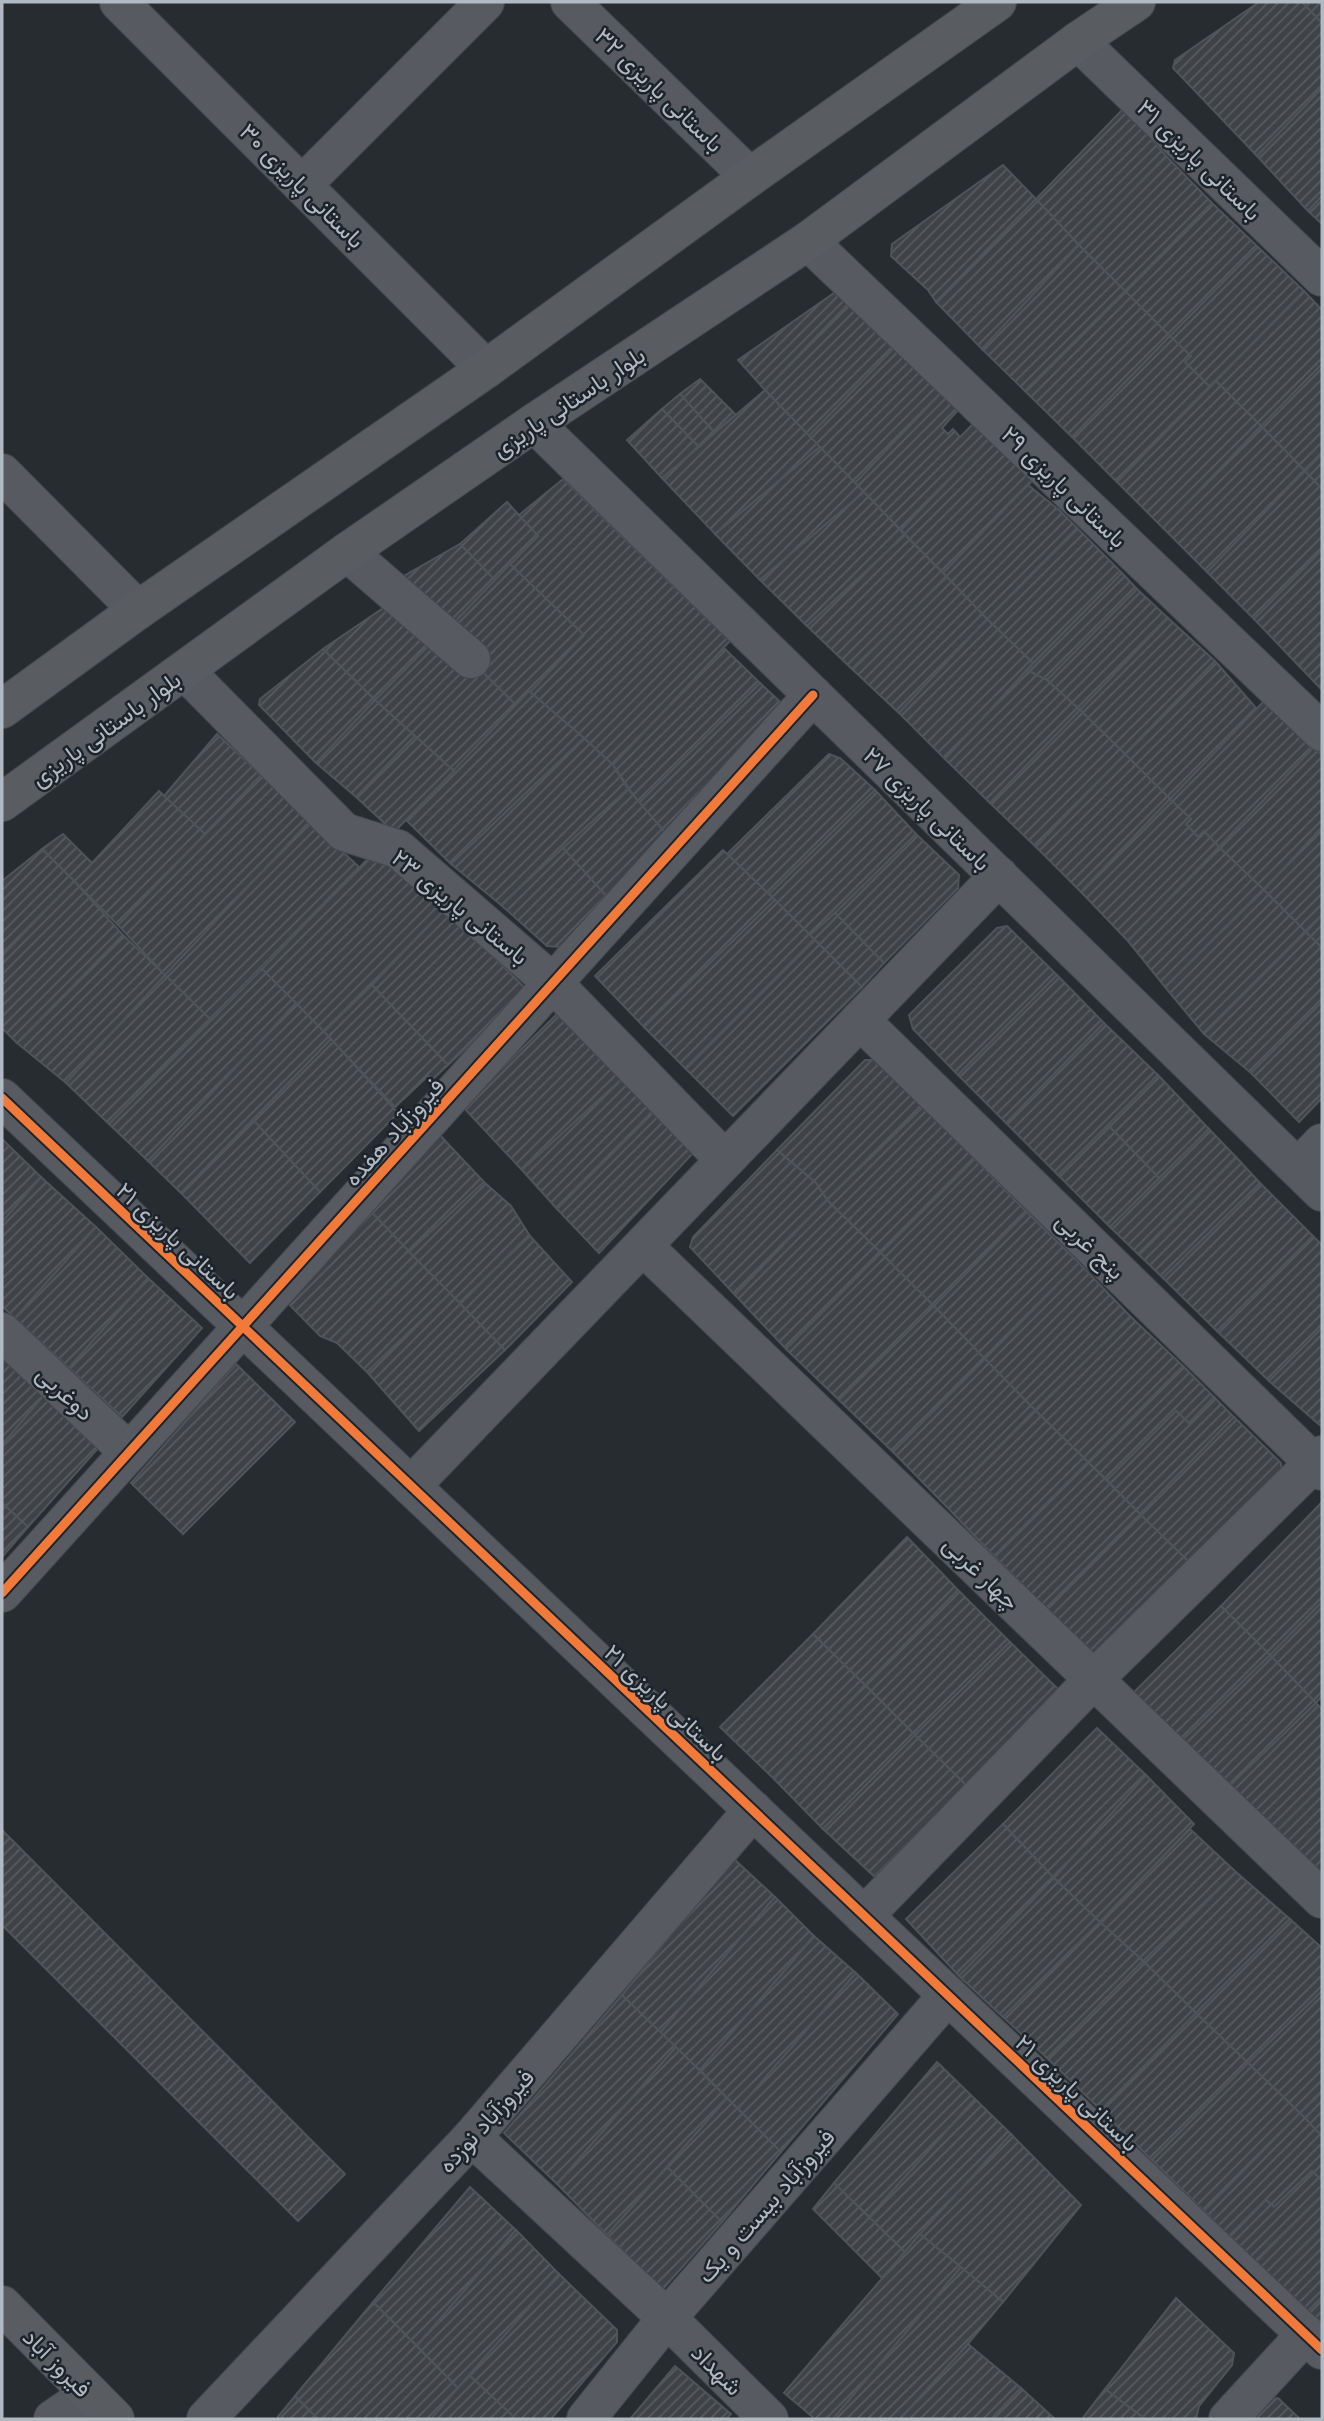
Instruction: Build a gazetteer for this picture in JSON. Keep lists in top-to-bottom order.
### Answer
{
  "streets": {
    "main road": ["بلوار باستانی پاریزی", "فیروز آباد"],
    "street": [
      "باستانی پاریزی ۳۲",
      "باستانی پاریزی ۳۱",
      "باستانی پاریزی ۳۰",
      "باستانی پاریزی ۲۹",
      "باستانی پاریزی ۲۷",
      "باستانی پاریزی ۲۳",
      "فیروزآباد هفده",
      "باستانی پاریزی ۲۱",
      "پنج غربی",
      "دوغربی",
      "چهار غربی",
      "فیروزآباد نوزده",
      "فیروزآباد بیست و یک",
      "شهداد"
    ]
  },
  "crossings": [
    ["باستانی پاریزی ۳۱", "بلوار باستانی پاریزی"],
    ["بلوار باستانی پاریزی", "باستانی پاریزی ۲۹"],
    ["بلوار باستانی پاریزی", "باستانی پاریزی ۲۷"],
    ["بلوار باستانی پاریزی", "باستانی پاریزی ۲۳"],
    ["باستانی پاریزی ۲۷", "فیروزآباد هفده"],
    ["باستانی پاریزی ۲۳", "فیروزآباد هفده"],
    ["فیروزآباد هفده", "باستانی پاریزی ۲۱"],
    ["فیروزآباد هفده", "دوغربی"],
    ["باستانی پاریزی ۲۱", "فیروزآباد نوزده"],
    ["باستانی پاریزی ۲۱", "فیروزآباد بیست و یک"],
    ["فیروزآباد نوزده", "شهداد"],
    ["فیروزآباد بیست و یک", "شهداد"]
  ]
}
